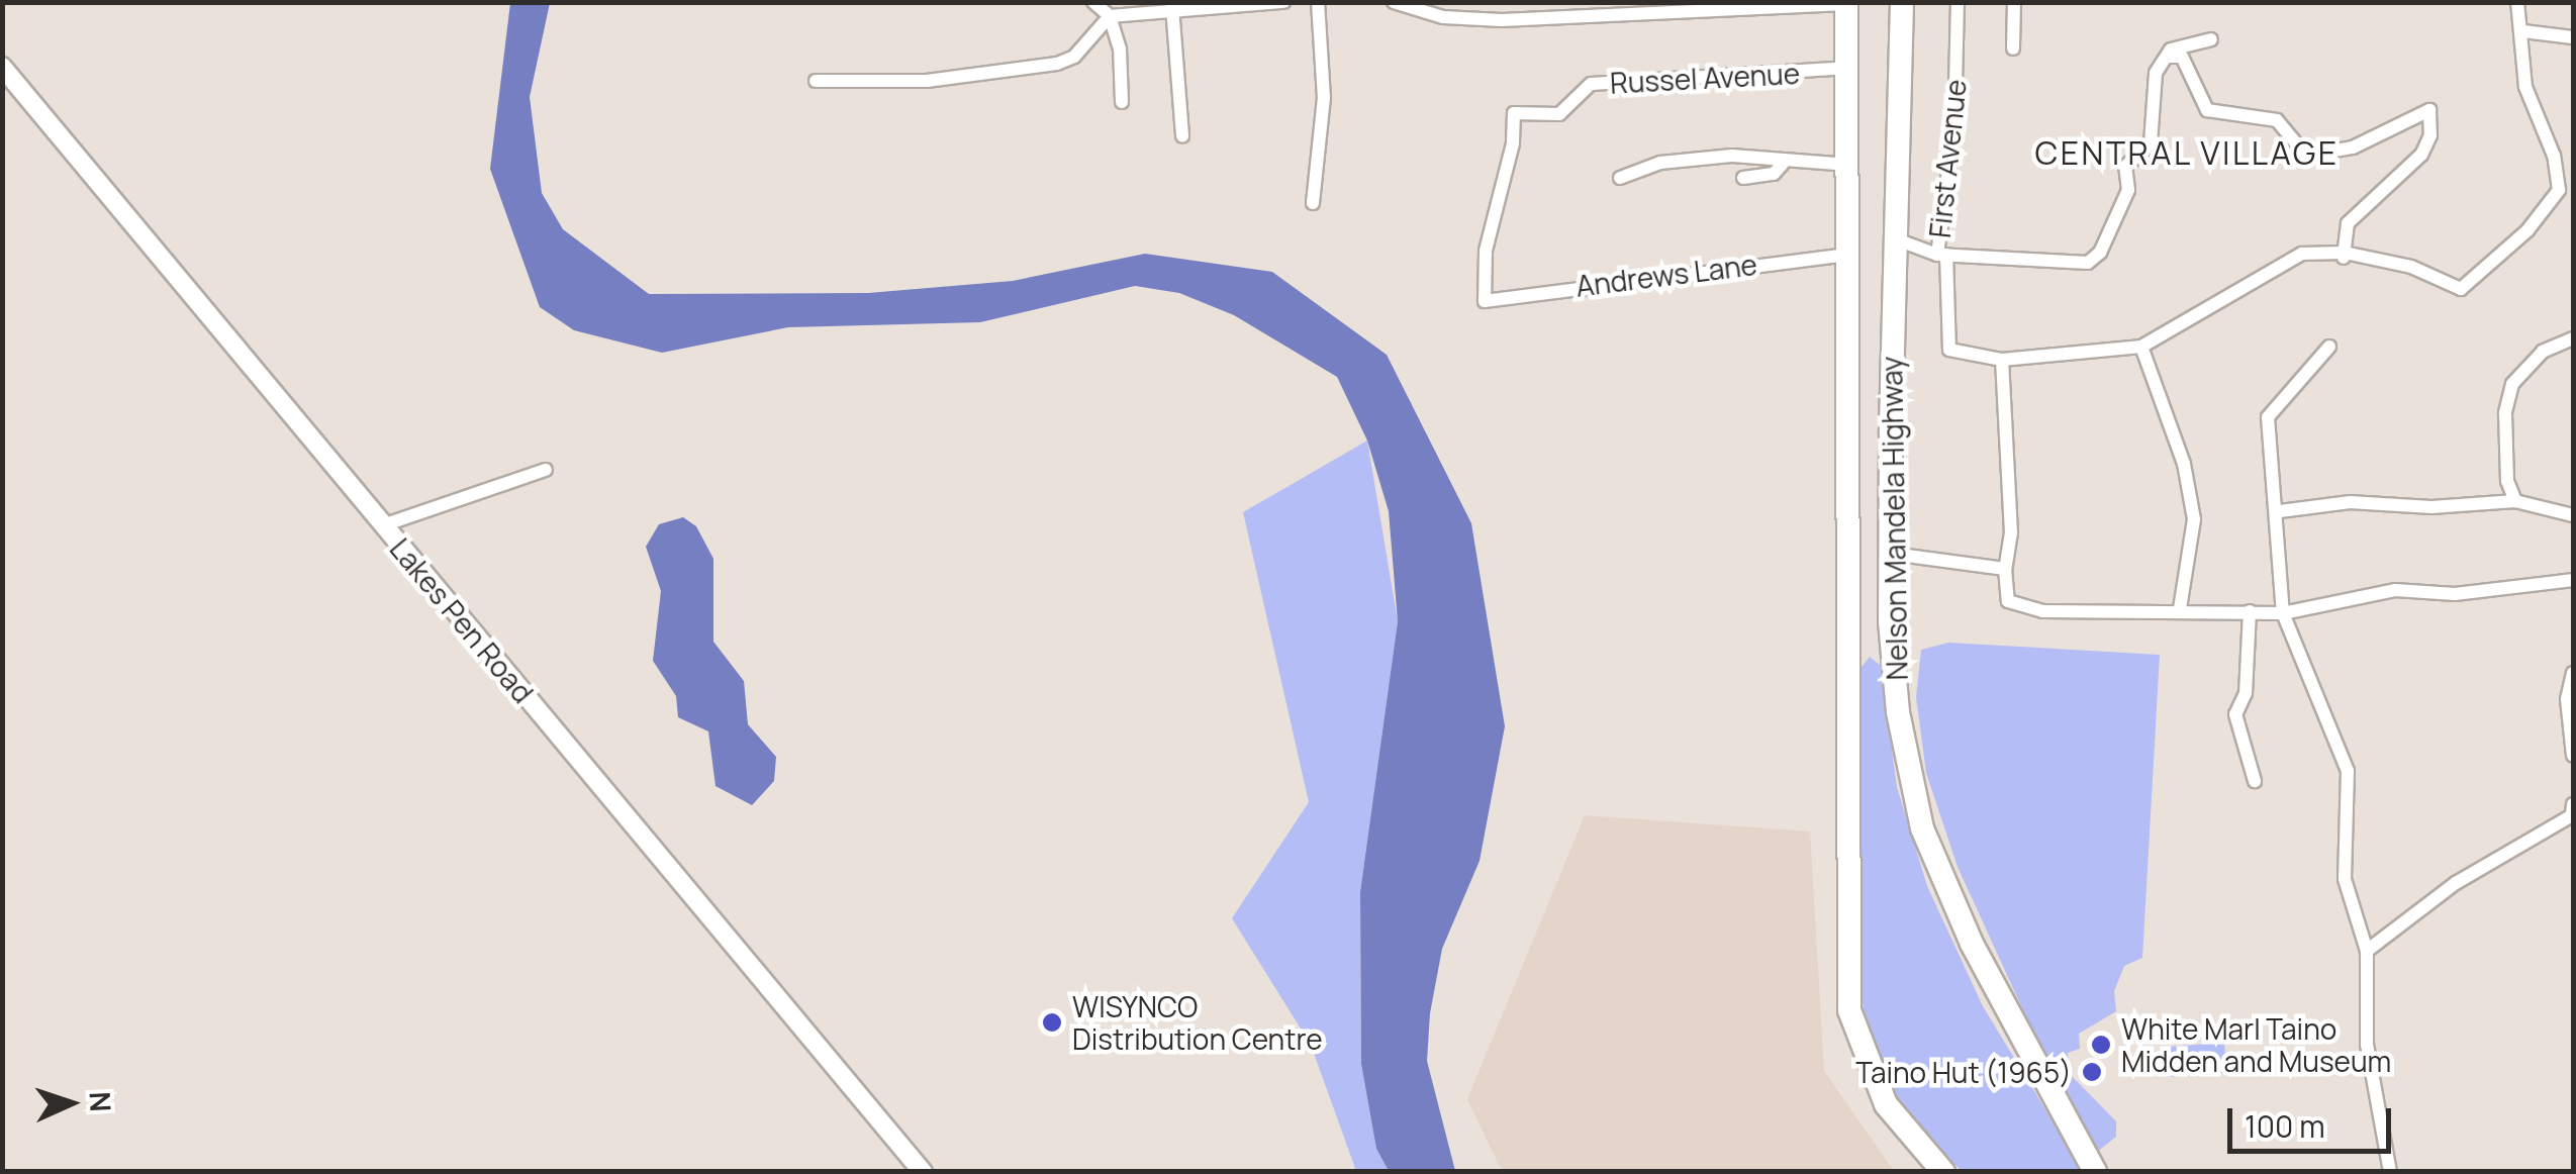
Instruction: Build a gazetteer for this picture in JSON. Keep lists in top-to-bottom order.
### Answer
{
  "streets": {
    "highway": ["Nelson Mandela Highway"],
    "street": [
      "Russel Avenue",
      "First Avenue",
      "Andrews Lane",
      "Lakes Pen Road"
    ]
  },
  "crossings": [
    ["Russel Avenue", "Andrews Lane"],
    ["Russel Avenue", "Nelson Mandela Highway"],
    ["Andrews Lane", "Nelson Mandela Highway"]
  ],
  "districts": ["CENTRAL VILLAGE"],
  "places": ["WISYNCO Distribution Centre", "White Marl Taino Midden and Museum", "Taino Hut (1965)"],
  "scale_bar": "100 m",
  "north": "right"
}
